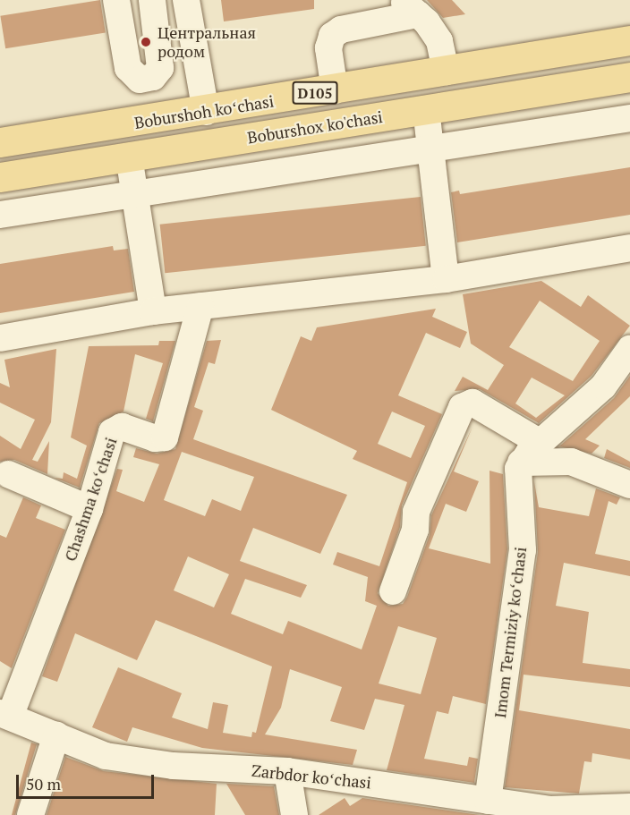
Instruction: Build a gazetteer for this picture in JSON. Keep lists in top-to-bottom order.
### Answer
{
  "streets": {
    "main road": ["D105", "Boburshoh koʻchasi", "Boburshox ko'chasi"],
    "street": ["Chashma koʻchasi", "Imom Termiziy koʻchasi", "Zarbdor koʻchasi"]
  },
  "crossings": [
    ["Chashma koʻchasi", "Zarbdor koʻchasi"],
    ["Imom Termiziy koʻchasi", "Zarbdor koʻchasi"]
  ],
  "places": ["Центральная родом"],
  "scale_bar": "50 m"
}
